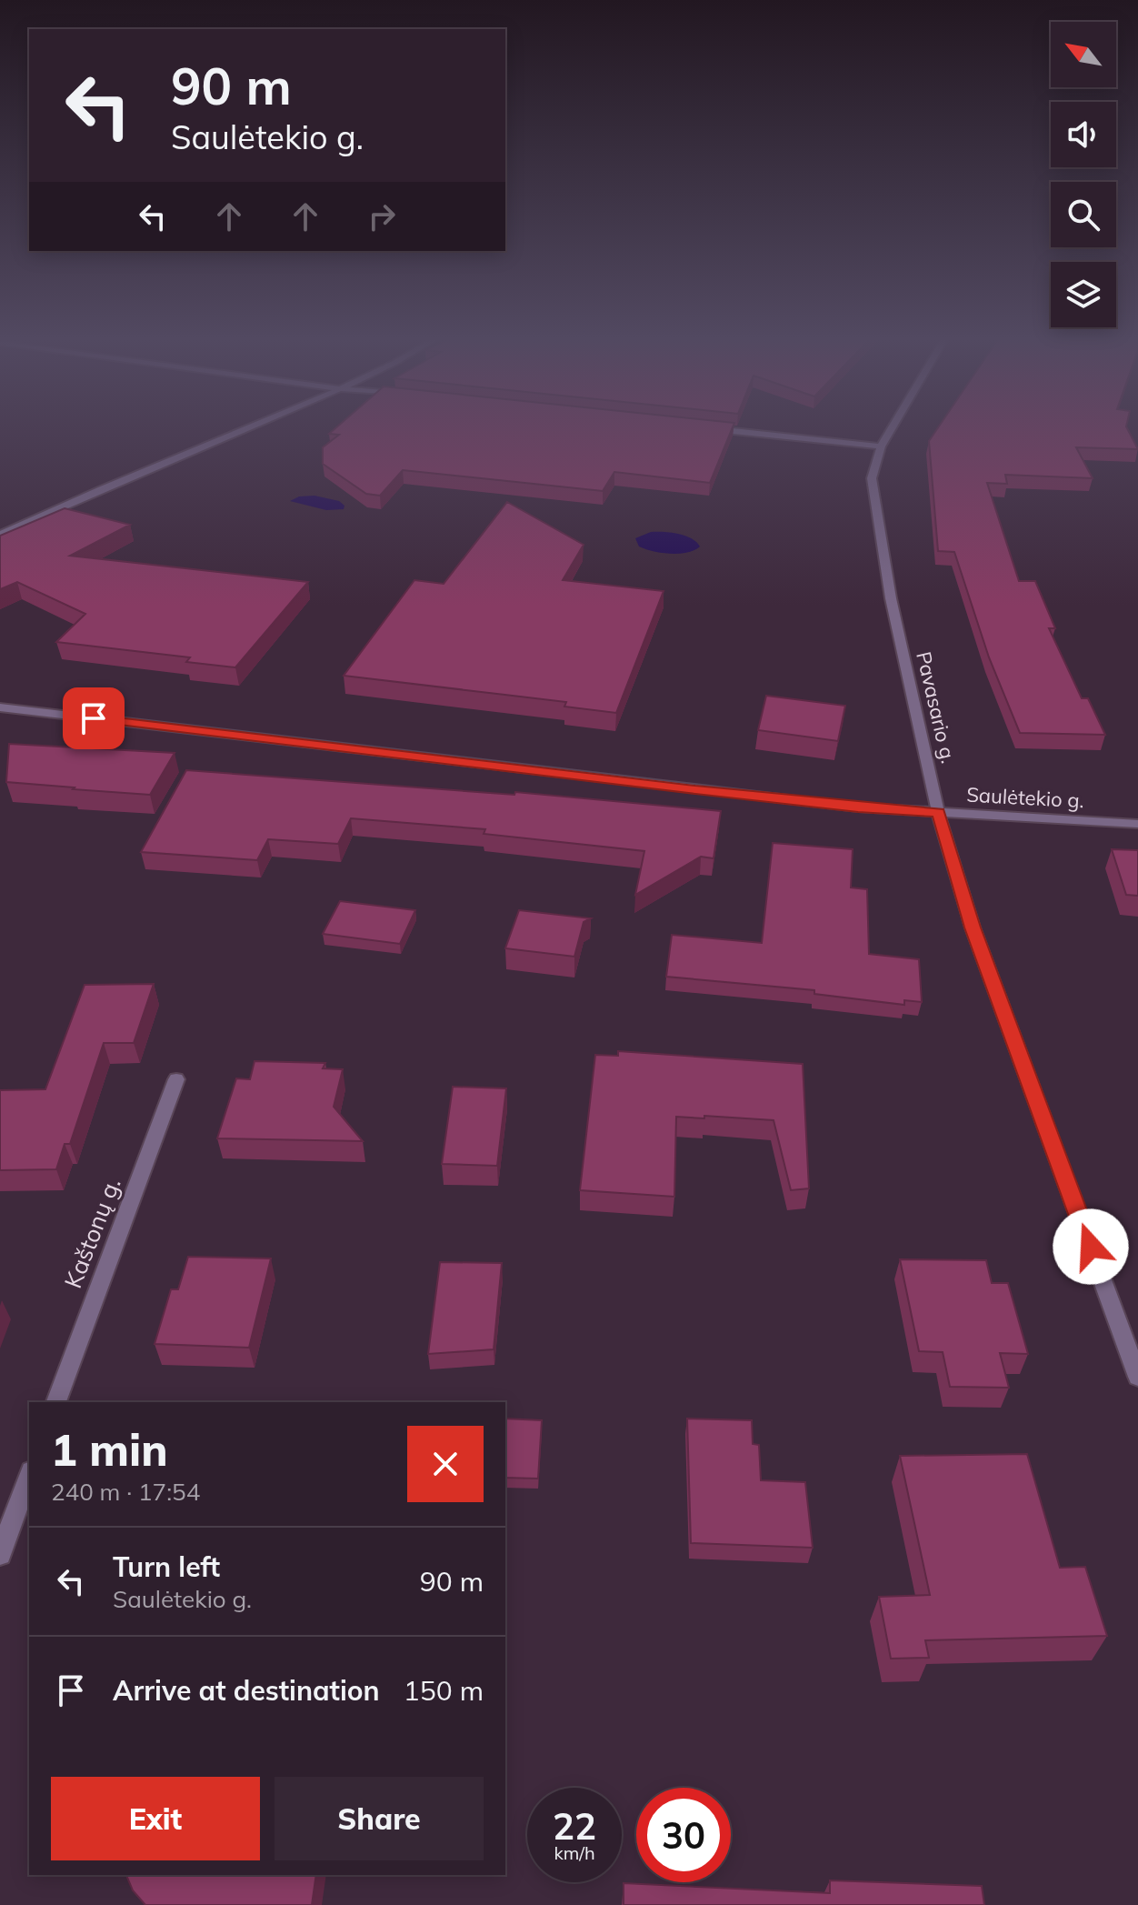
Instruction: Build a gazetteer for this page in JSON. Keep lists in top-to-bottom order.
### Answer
{
  "streets": {
    "street": ["Pavasario g.", "Saulėtekio g.", "Kaštonų g."]
  },
  "crossings": [
    ["Pavasario g.", "Saulėtekio g."]
  ],
  "north": "top left",
  "page": {
    "turn": ["90 m", "Saulėtekio g."],
    "heading": ["1 min", "240 m · 17:54"],
    "list": [
      {
        "name": "Turn left",
        "note": "Saulėtekio g.",
        "value": "90 m"
      },
      {
        "name": "Arrive at destination",
        "value": "150 m"
      }
    ],
    "buttons": ["Exit", "Share"],
    "speed": "22 km/h",
    "limit": "30"
  }
}
